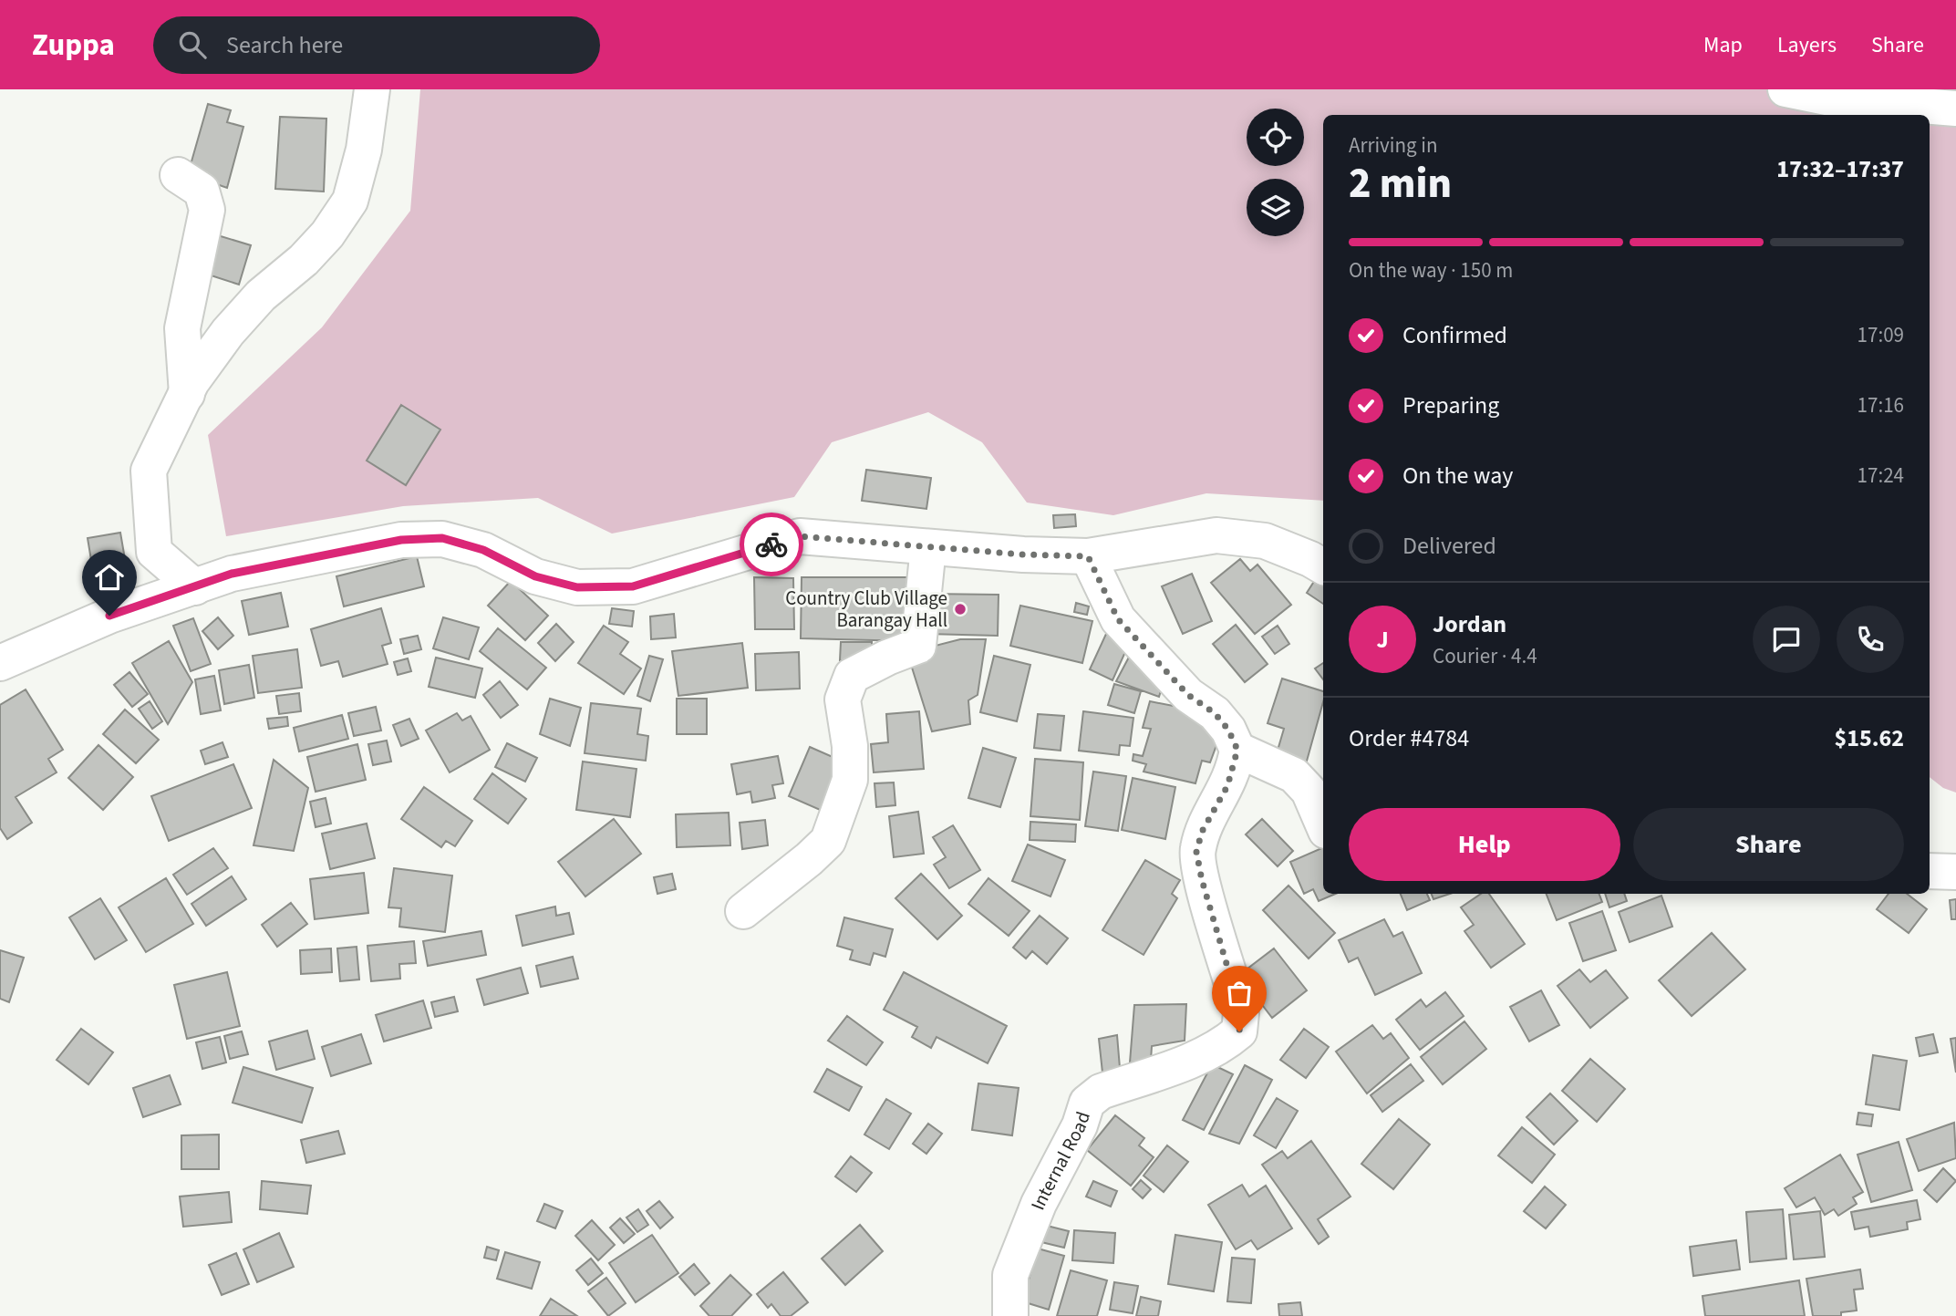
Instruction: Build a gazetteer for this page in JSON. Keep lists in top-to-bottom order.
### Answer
{
  "streets": {
    "street": ["Internal Road"]
  },
  "places": ["Country Club Village Barangay Hall"],
  "page": {
    "header": "Zuppa",
    "search": "Search here",
    "nav": ["Map", "Layers", "Share"],
    "heading": ["2 min", "Arriving in", "17:32–17:37"],
    "panel": [
      "Jordan",
      "Courier · 4.4",
      "Order #4784",
      "$15.62"
    ],
    "bar": "On the way · 150 m",
    "list": [
      ["Confirmed", "17:09"],
      ["Preparing", "17:16"],
      ["On the way", "17:24"],
      "Delivered"
    ],
    "round": "J",
    "buttons": ["Help", "Share"]
  }
}
